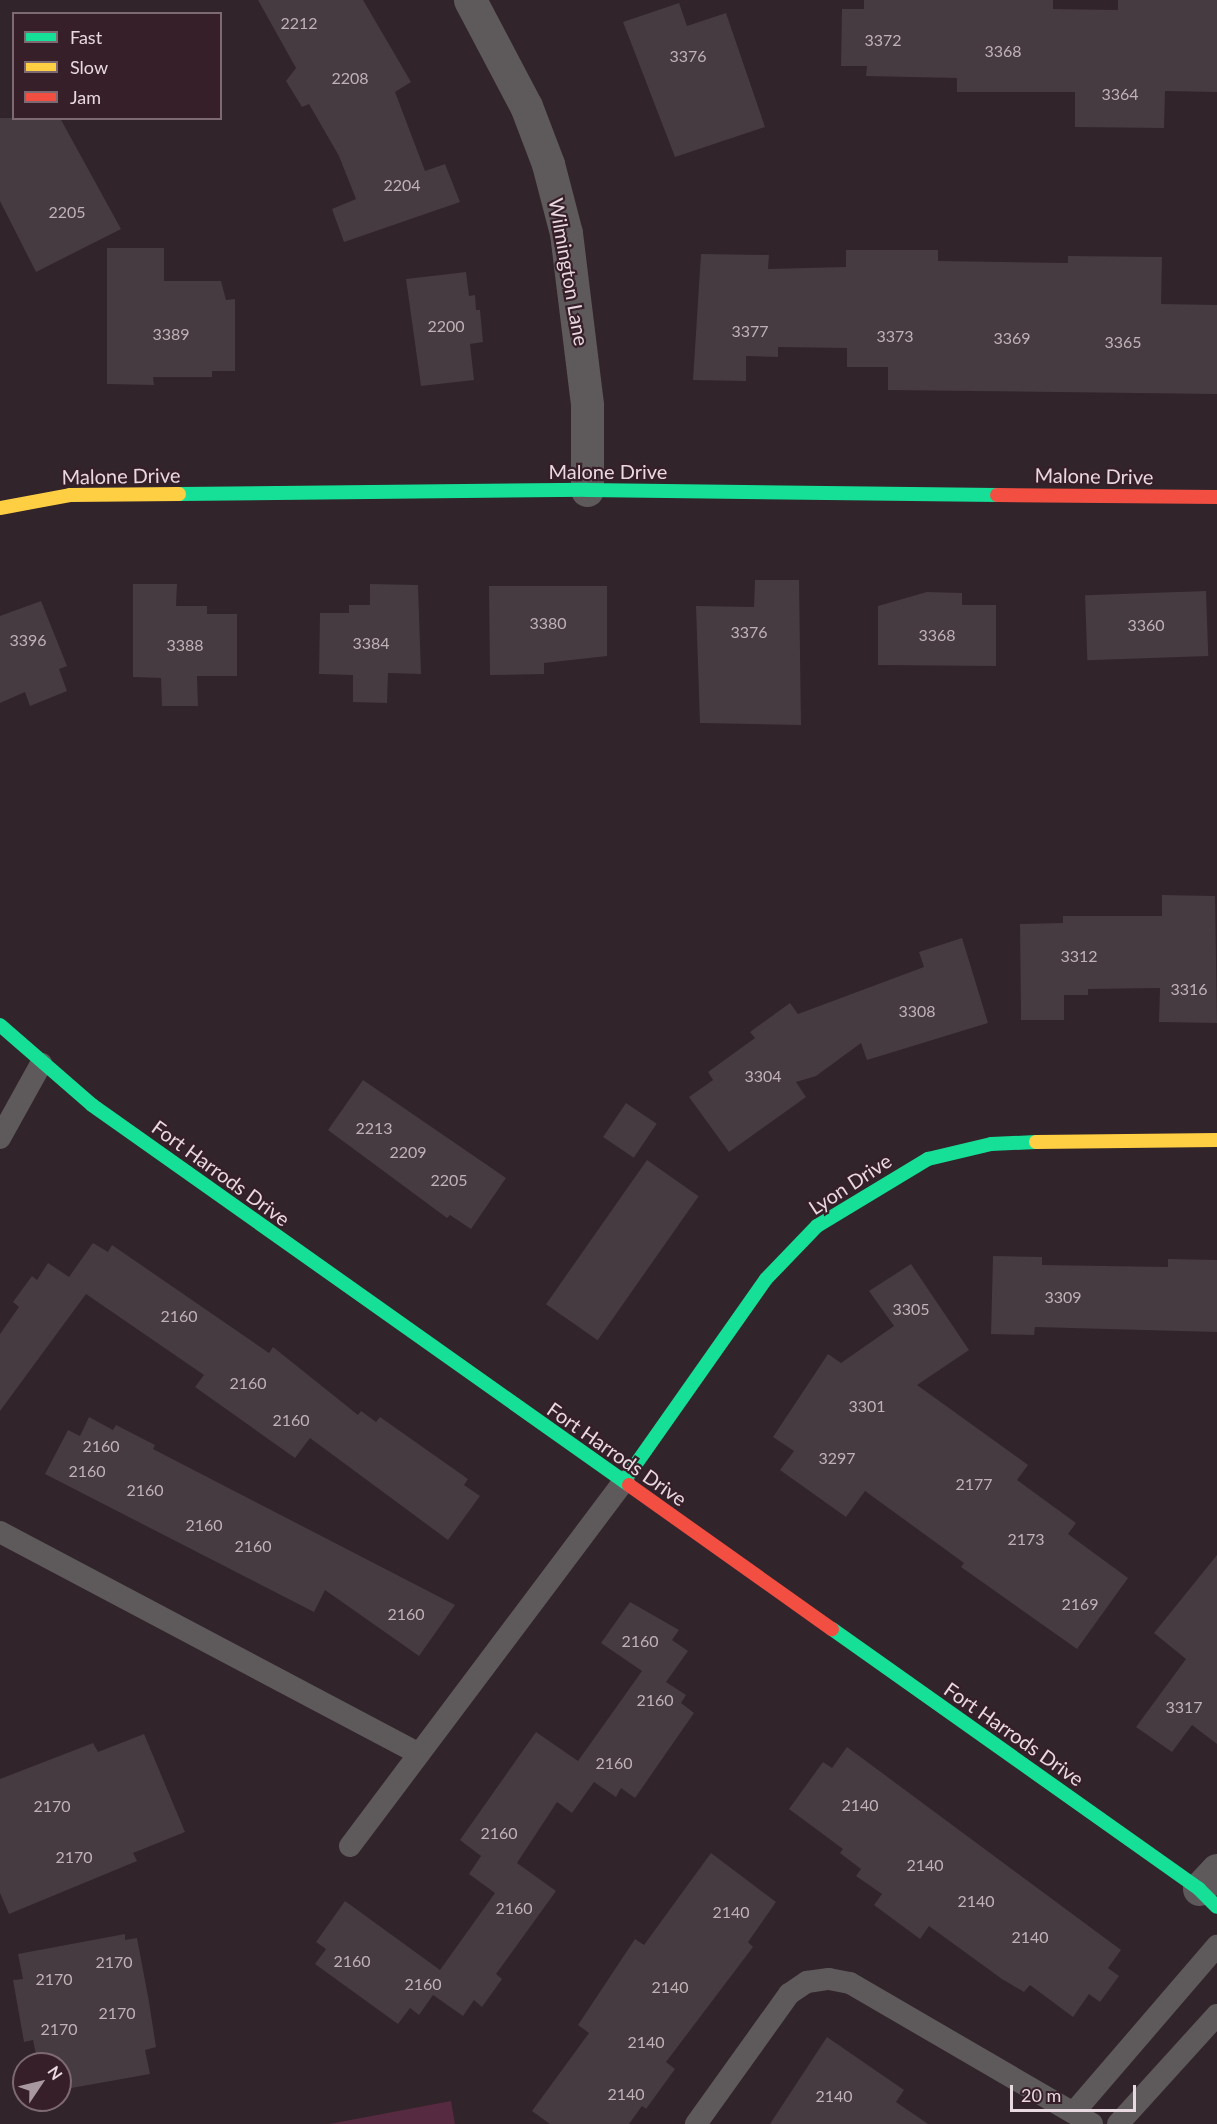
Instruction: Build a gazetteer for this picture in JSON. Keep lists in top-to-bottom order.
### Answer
{
  "streets": {
    "street": [
      "Wilmington Lane",
      "Malone Drive",
      "Fort Harrods Drive",
      "Lyon Drive"
    ]
  },
  "crossings": [
    ["Wilmington Lane", "Malone Drive"],
    ["Fort Harrods Drive", "Lyon Drive"]
  ],
  "house_numbers": [
    "2212",
    "3372",
    "3368",
    "3376",
    "2208",
    "3364",
    "2204",
    "2205",
    "2200",
    "3377",
    "3389",
    "3373",
    "3369",
    "3365",
    "3380",
    "3360",
    "3376",
    "3368",
    "3396",
    "3384",
    "3388",
    "3312",
    "3316",
    "3308",
    "3304",
    "2213",
    "2209",
    "2205",
    "3309",
    "3305",
    "2160",
    "2160",
    "3301",
    "2160",
    "2160",
    "3297",
    "2160",
    "2177",
    "2160",
    "2160",
    "2173",
    "2160",
    "2169",
    "2160",
    "2160",
    "2160",
    "3317",
    "2160",
    "2140",
    "2170",
    "2160",
    "2170",
    "2140",
    "2140",
    "2160",
    "2140",
    "2140",
    "2160",
    "2170",
    "2170",
    "2160",
    "2140",
    "2170",
    "2170",
    "2140",
    "2140",
    "2140"
  ],
  "legend": ["Fast", "Slow", "Jam"],
  "scale_bar": "20 m",
  "north": "top right"
}
